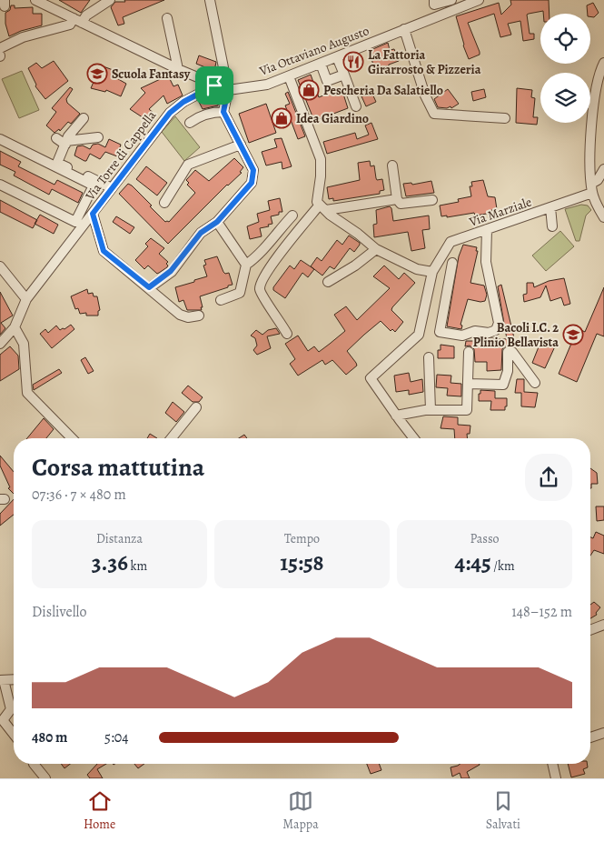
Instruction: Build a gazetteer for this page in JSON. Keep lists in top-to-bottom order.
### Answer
{
  "streets": {
    "street": ["Via Ottaviano Augusto", "Via Torre di Cappella", "Via Marziale"]
  },
  "crossings": [
    ["Via Ottaviano Augusto", "Via Torre di Cappella"]
  ],
  "places": {
    "restaurant": ["La Fattoria Girarrosto & Pizzeria"],
    "school or university": ["Scuola Fantasy", "Bacoli I.C. 2 Plinio Bellavista"],
    "shop": ["Pescheria Da Salatiello", "Idea Giardino"]
  },
  "page": {
    "heading": ["Corsa mattutina", "07:36 · 7 × 480 m"],
    "stats": [
      ["Distanza", "3.36 km"],
      ["Tempo", "15:58"],
      ["Passo", "4:45 /km"]
    ],
    "chart": ["Dislivello", "148–152 m"],
    "list": [
      {
        "name": "480 m",
        "note": "5:04"
      }
    ],
    "tabs": ["Home", "Mappa", "Salvati"]
  }
}
